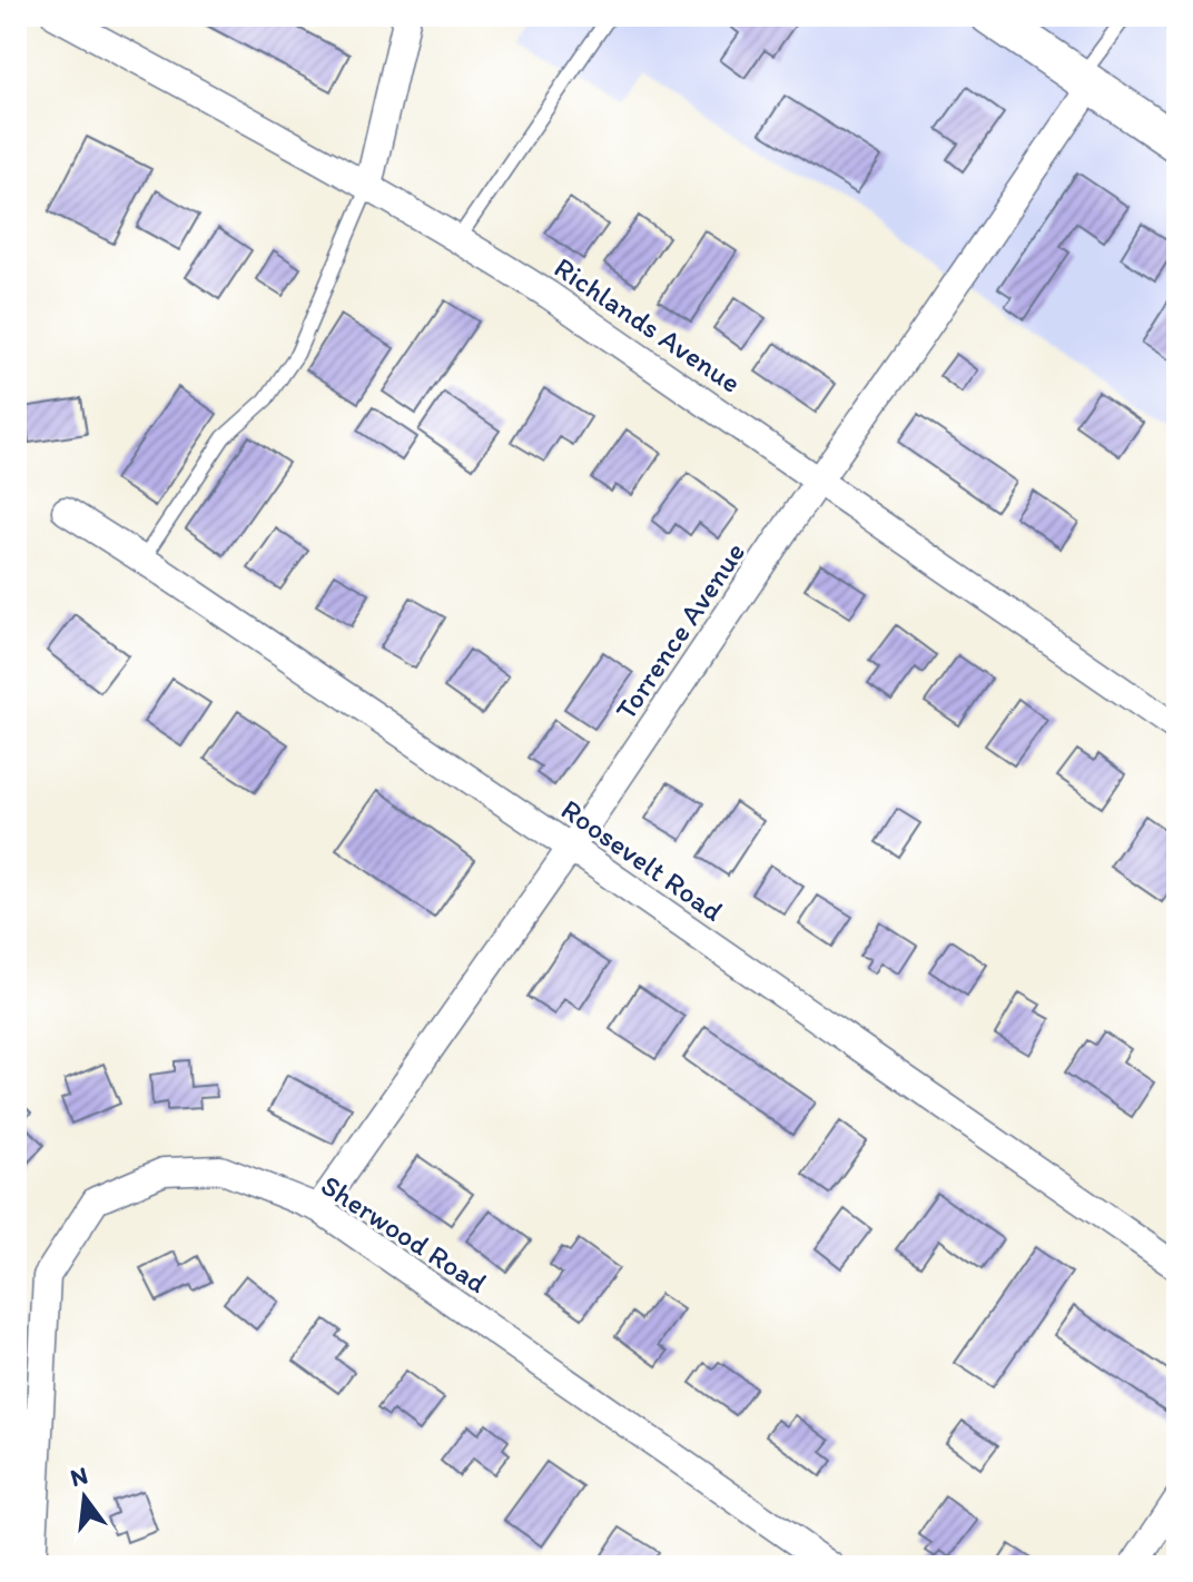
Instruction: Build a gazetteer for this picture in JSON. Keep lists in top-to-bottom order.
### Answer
{
  "streets": {
    "street": [
      "Richlands Avenue",
      "Torrence Avenue",
      "Roosevelt Road",
      "Sherwood Road"
    ]
  },
  "crossings": [
    ["Richlands Avenue", "Torrence Avenue"],
    ["Torrence Avenue", "Roosevelt Road"],
    ["Torrence Avenue", "Sherwood Road"]
  ],
  "north": "top"
}
